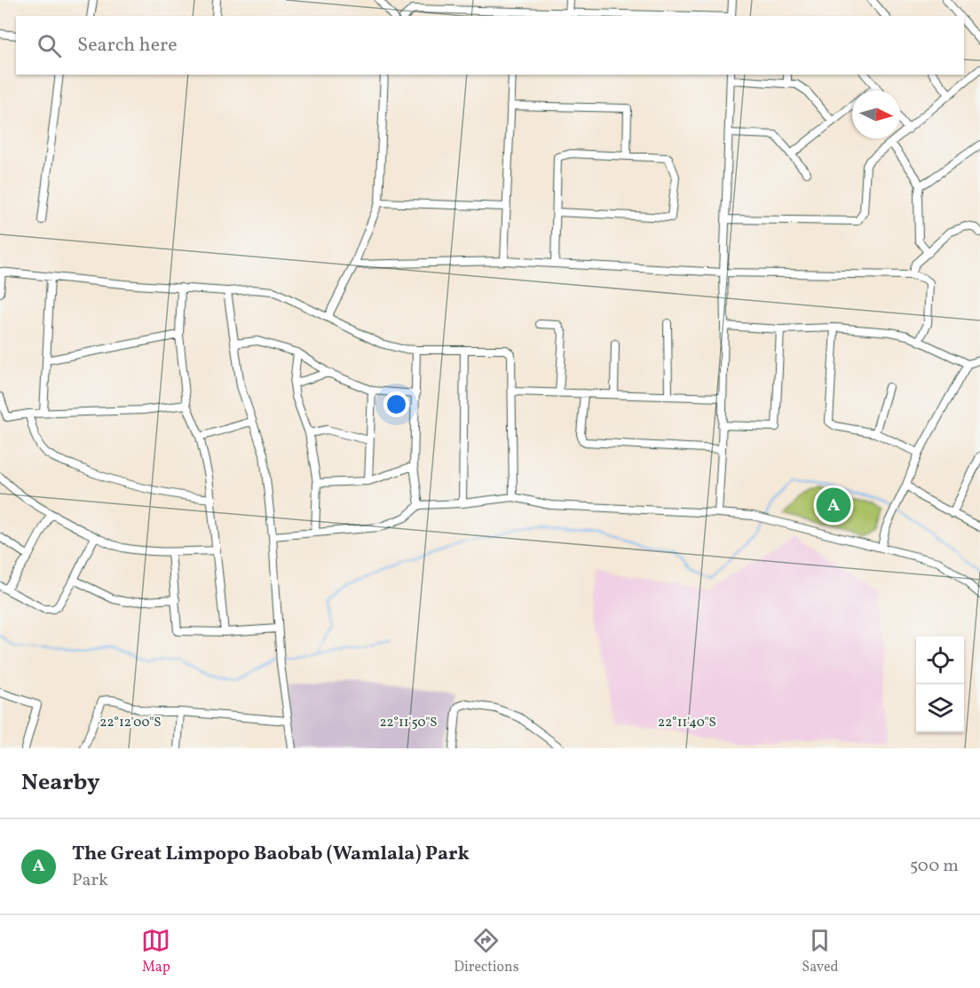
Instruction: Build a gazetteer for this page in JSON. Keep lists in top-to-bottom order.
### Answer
{
  "north": "right",
  "page": {
    "search": "Search here",
    "pins": "A",
    "heading": "Nearby",
    "list": [
      {
        "mark": "A",
        "name": "The Great Limpopo Baobab (Wamlala) Park",
        "note": "Park",
        "value": "500 m"
      }
    ],
    "nav": ["Map", "Directions", "Saved"]
  },
  "coordinates": ["22°12'00\"S", "22°11'50\"S", "22°11'40\"S"]
}
